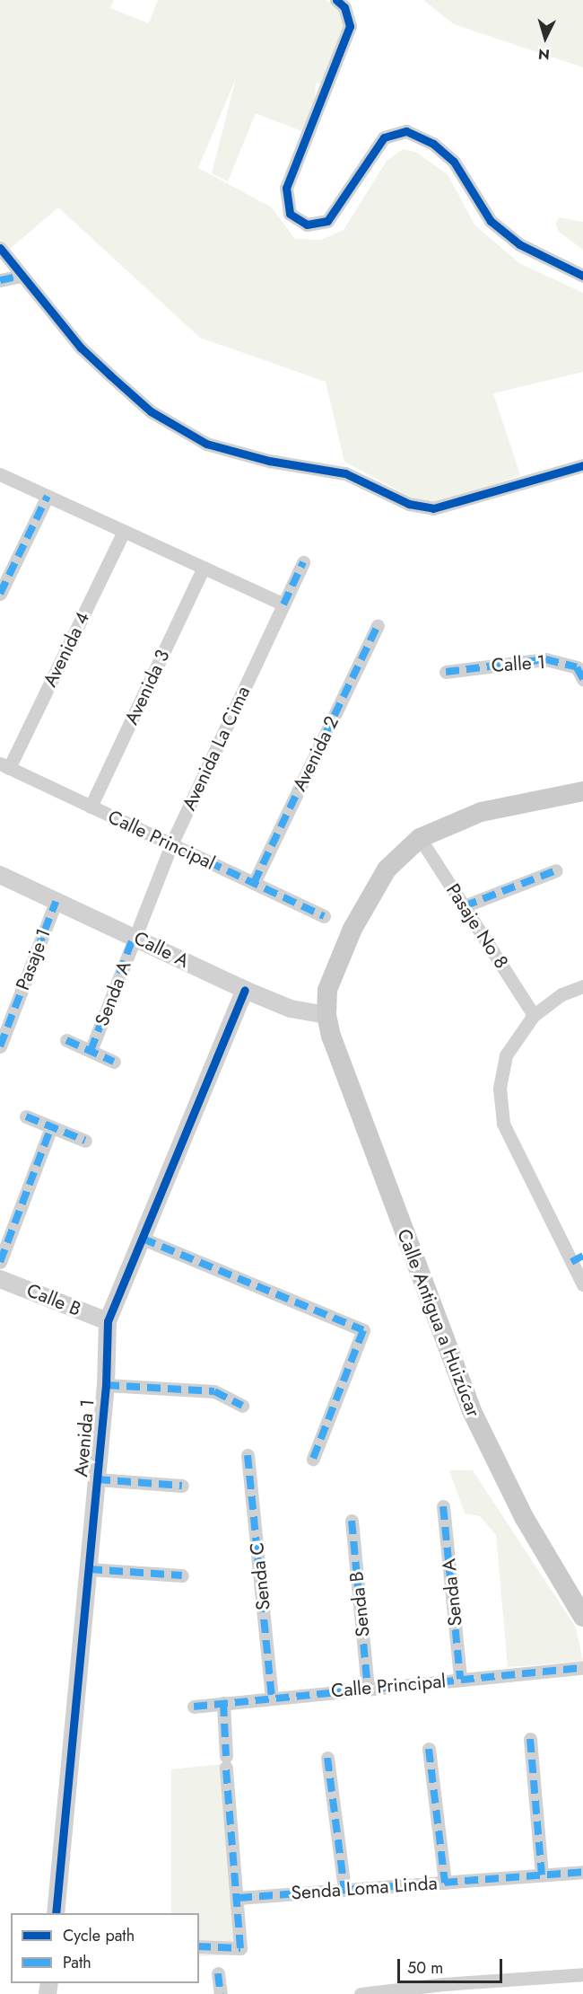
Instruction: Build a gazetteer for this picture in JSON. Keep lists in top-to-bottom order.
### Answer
{
  "streets": {
    "main road": ["Calle Antigua a Huizúcar"],
    "street": [
      "Avenida 4",
      "Calle 1",
      "Avenida 3",
      "Avenida La Cima",
      "Avenida 2",
      "Calle Principal",
      "Pasaje No 8",
      "Calle A",
      "Pasaje 1",
      "Senda A",
      "Calle B",
      "Avenida 1",
      "Senda C",
      "Senda B",
      "Senda Loma Linda"
    ]
  },
  "crossings": [
    ["Avenida 4", "Calle Principal"],
    ["Avenida 3", "Calle Principal"],
    ["Avenida La Cima", "Calle Principal"],
    ["Avenida La Cima", "Calle A"],
    ["Avenida La Cima", "Senda A"],
    ["Avenida 2", "Calle Principal"],
    ["Calle Principal", "Senda A"],
    ["Calle Principal", "Senda C"],
    ["Calle Principal", "Senda B"],
    ["Pasaje No 8", "Calle Antigua a Huizúcar"],
    ["Calle A", "Pasaje 1"],
    ["Calle A", "Senda A"],
    ["Calle A", "Calle Antigua a Huizúcar"],
    ["Calle A", "Avenida 1"],
    ["Calle B", "Avenida 1"]
  ],
  "legend": ["Cycle path", "Path"],
  "scale_bar": "50 m",
  "north": "bottom"
}
